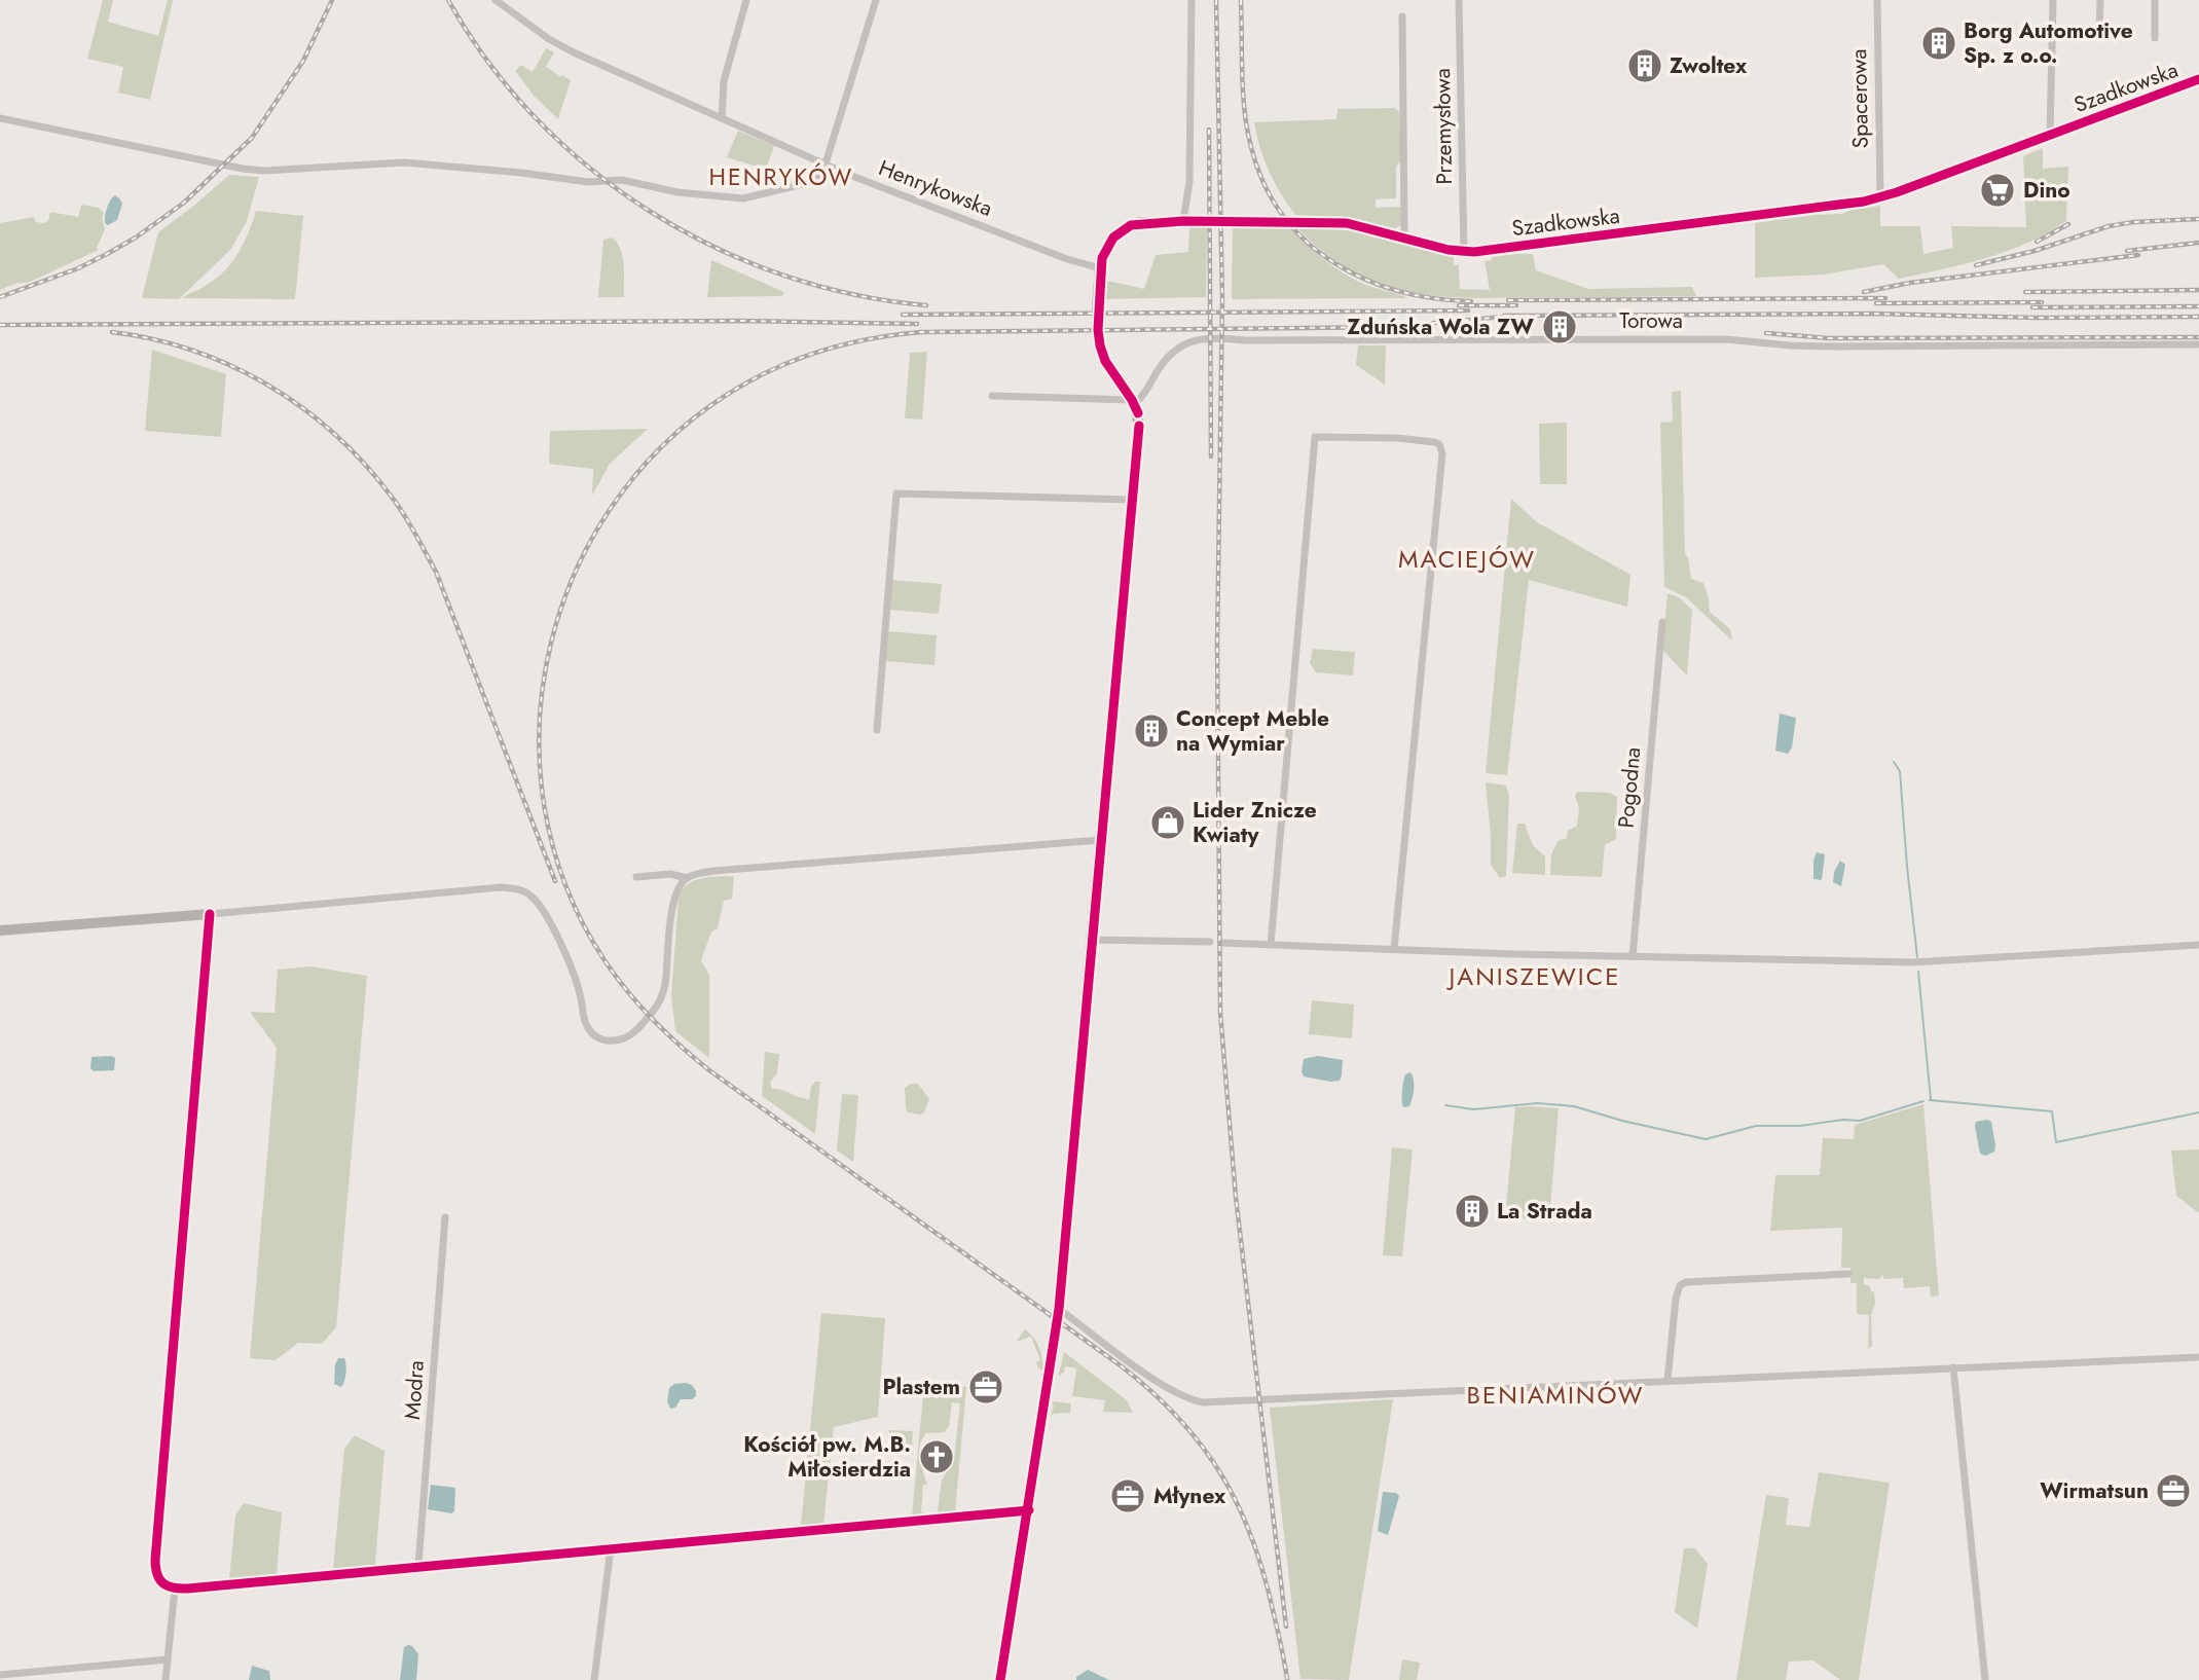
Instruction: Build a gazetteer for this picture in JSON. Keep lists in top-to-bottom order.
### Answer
{
  "streets": {
    "street": [
      "Szadkowska",
      "Spacerowa",
      "Przemysłowa",
      "Henrykowska",
      "Torowa",
      "Pogodna",
      "Modra"
    ]
  },
  "crossings": [
    ["Szadkowska", "Spacerowa"],
    ["Szadkowska", "Przemysłowa"],
    ["Szadkowska", "Henrykowska"],
    ["Szadkowska", "Torowa"]
  ],
  "districts": [
    "HENRYKÓW",
    "MACIEJÓW",
    "JANISZEWICE",
    "BENIAMINÓW"
  ],
  "places": {
    "building": [
      "Borg Automotive Sp. z o.o.",
      "Zwoltex",
      "Zduńska Wola ZW",
      "Concept Meble na Wymiar",
      "La Strada"
    ],
    "supermarket": ["Dino"],
    "shop": ["Lider Znicze Kwiaty"],
    "office": ["Plastem", "Wirmatsun", "Młynex"],
    "church": ["Kościół pw. M.B. Miłosierdzia"]
  }
}
